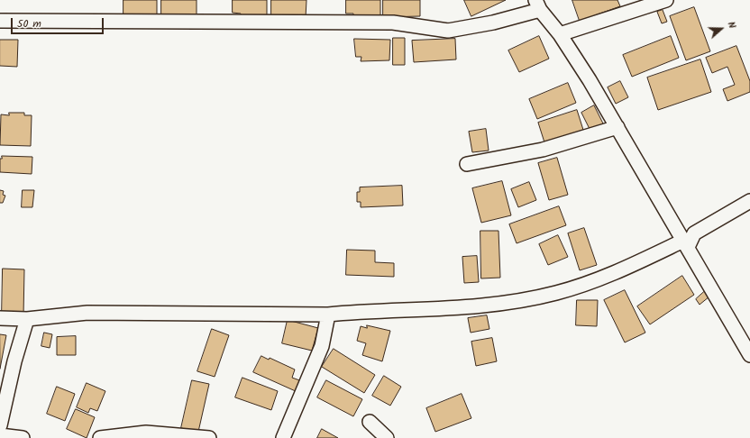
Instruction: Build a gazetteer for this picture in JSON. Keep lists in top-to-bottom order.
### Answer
{
  "scale_bar": "50 m",
  "north": "right"
}
